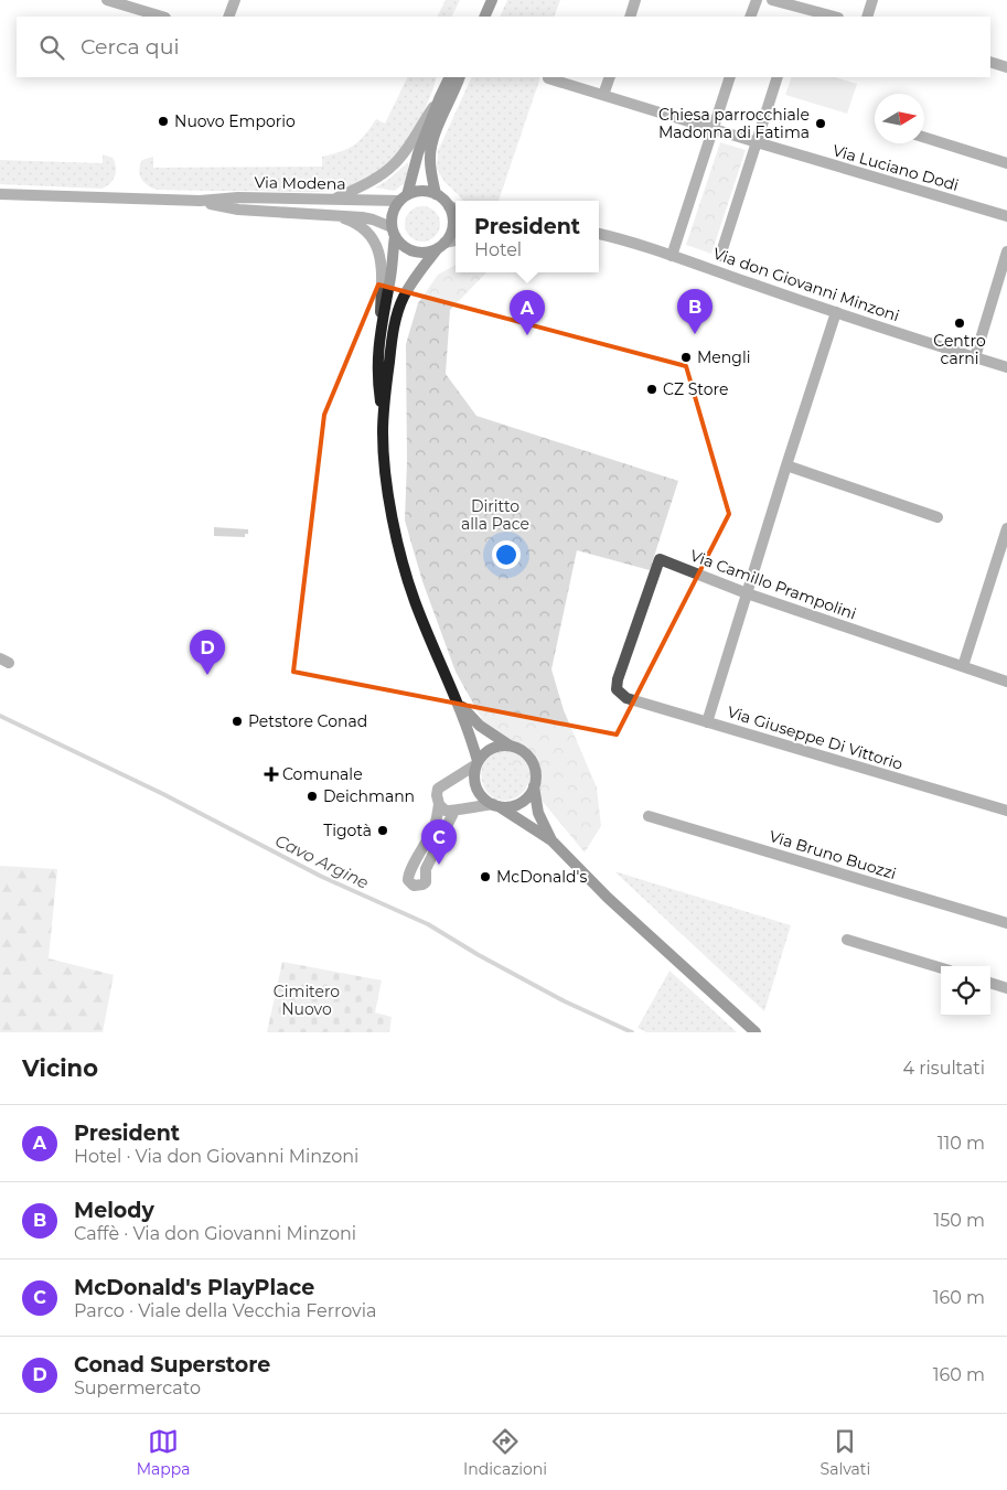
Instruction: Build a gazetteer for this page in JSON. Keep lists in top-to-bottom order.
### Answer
{
  "streets": {
    "street": [
      "Via Luciano Dodi",
      "Via Modena",
      "Via don Giovanni Minzoni",
      "Via Camillo Prampolini",
      "Via Giuseppe Di Vittorio",
      "Via Bruno Buozzi"
    ]
  },
  "crossings": [
    ["Via Camillo Prampolini", "Via Giuseppe Di Vittorio"]
  ],
  "water": ["Cavo Argine"],
  "parks": ["Diritto alla Pace", "Cimitero Nuovo"],
  "places": {
    "other": [
      "Nuovo Emporio",
      "Chiesa parrocchiale Madonna di Fatima",
      "Centro carni",
      "Mengli",
      "CZ Store",
      "Petstore Conad",
      "Deichmann",
      "Tigotà",
      "McDonald's"
    ],
    "health": ["Comunale"]
  },
  "north": "right",
  "page": {
    "search": "Cerca qui",
    "popup": ["President", "Hotel"],
    "pins": [
      "B",
      "A",
      "D",
      "C"
    ],
    "heading": ["Vicino", "4 risultati"],
    "list": [
      {
        "mark": "A",
        "name": "President",
        "note": "Hotel · Via don Giovanni Minzoni",
        "value": "110 m"
      },
      {
        "mark": "B",
        "name": "Melody",
        "note": "Caffè · Via don Giovanni Minzoni",
        "value": "150 m"
      },
      {
        "mark": "C",
        "name": "McDonald's PlayPlace",
        "note": "Parco · Viale della Vecchia Ferrovia",
        "value": "160 m"
      },
      {
        "mark": "D",
        "name": "Conad Superstore",
        "note": "Supermercato",
        "value": "160 m"
      }
    ],
    "nav": ["Mappa", "Indicazioni", "Salvati"]
  }
}
